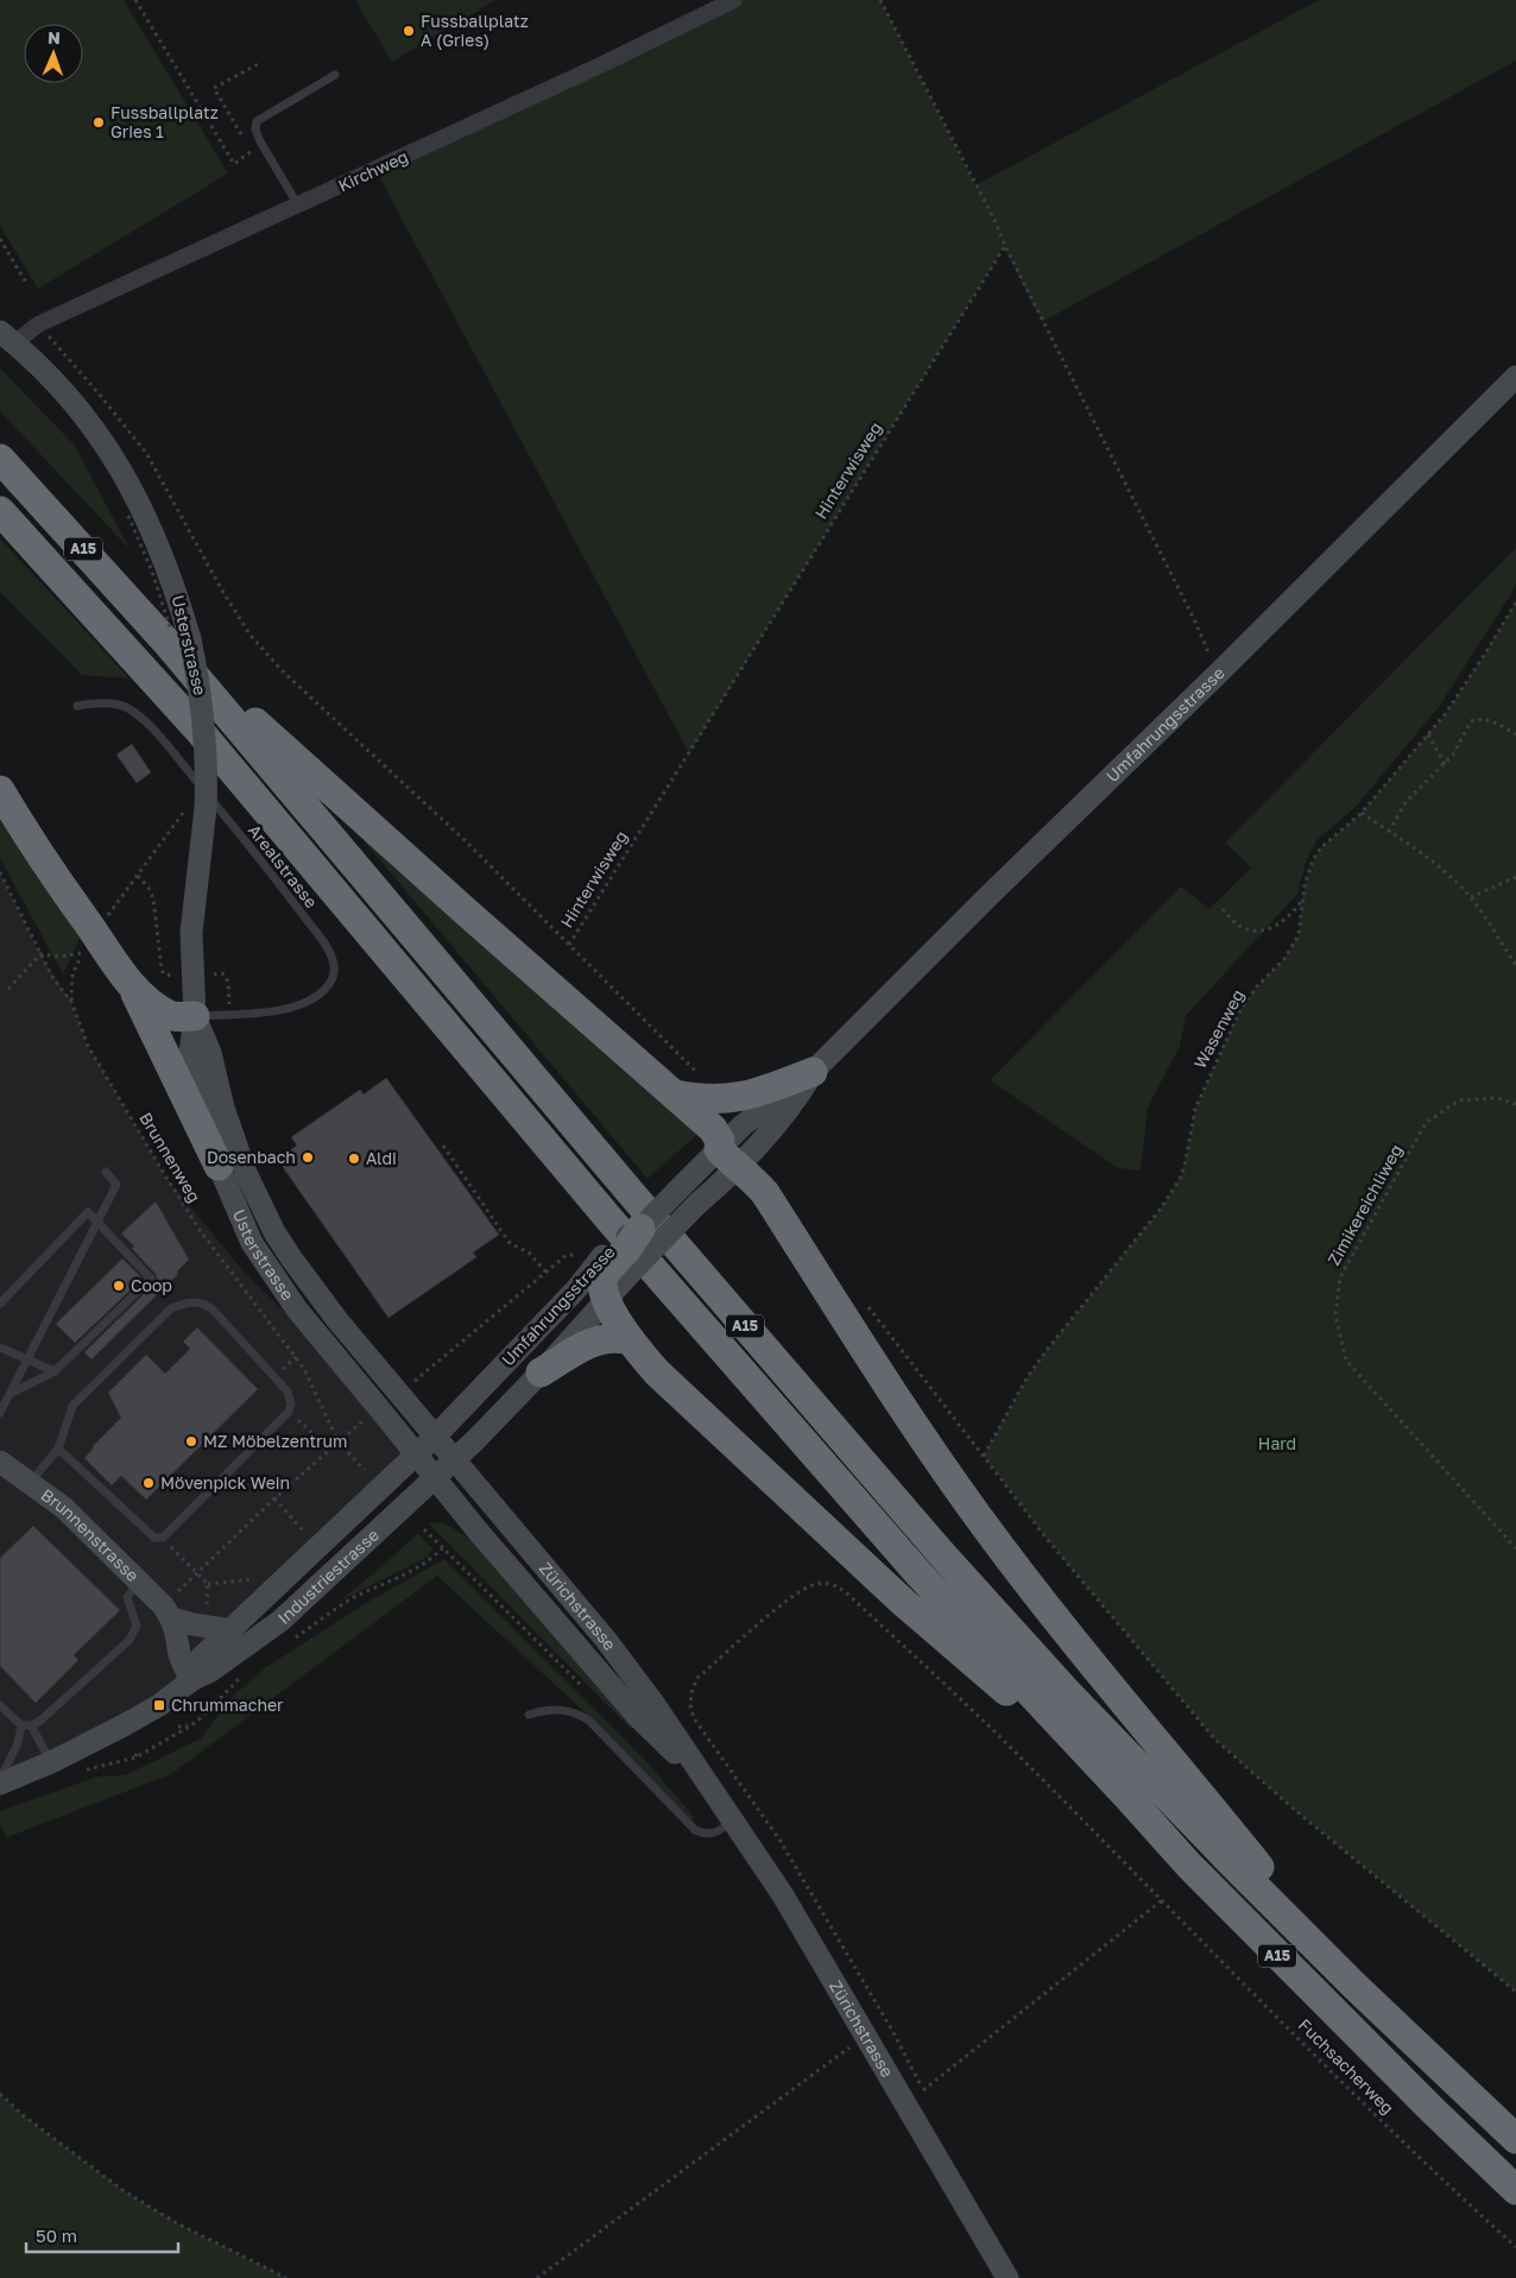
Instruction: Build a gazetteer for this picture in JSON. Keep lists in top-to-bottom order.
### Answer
{
  "streets": {
    "highway": ["A15"],
    "main road": [
      "Usterstrasse",
      "Umfahrungsstrasse",
      "Brunnenstrasse",
      "Industriestrasse",
      "Zürichstrasse"
    ],
    "street": ["Kirchweg"],
    "lane": ["Arealstrasse"],
    "path": [
      "Hinterwisweg",
      "Wasenweg",
      "Brunnenweg",
      "Zimikereichliweg",
      "Fuchsacherweg"
    ]
  },
  "crossings": [
    ["Kirchweg", "Usterstrasse"],
    ["Usterstrasse", "Umfahrungsstrasse"],
    ["Usterstrasse", "Arealstrasse"],
    ["Usterstrasse", "Industriestrasse"],
    ["Usterstrasse", "Zürichstrasse"],
    ["Umfahrungsstrasse", "Industriestrasse"],
    ["Umfahrungsstrasse", "Zürichstrasse"],
    ["Brunnenstrasse", "Industriestrasse"],
    ["Industriestrasse", "Zürichstrasse"]
  ],
  "parks": ["Hard"],
  "places": {
    "other": [
      "Fussballplatz A (Gries)",
      "Fussballplatz Gries 1",
      "Dosenbach",
      "Aldi",
      "Coop",
      "MZ Möbelzentrum",
      "Mövenpick Wein"
    ],
    "transit": ["Chrummacher"]
  },
  "scale_bar": "50 m",
  "north": "top"
}
